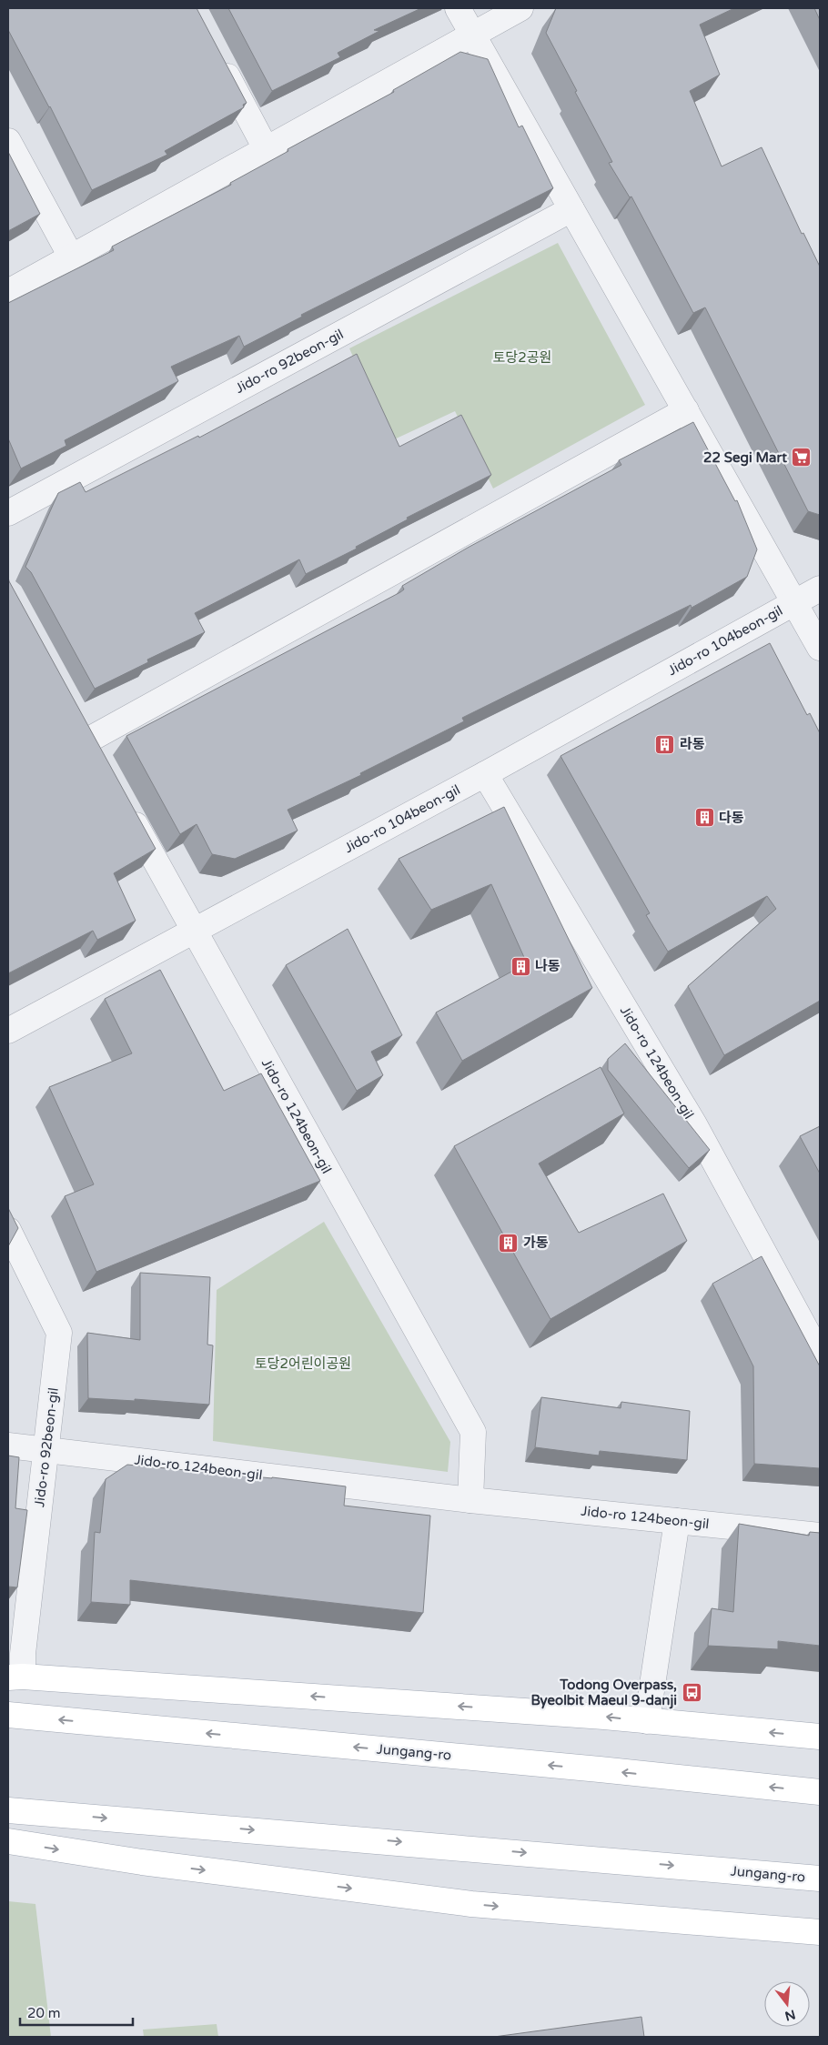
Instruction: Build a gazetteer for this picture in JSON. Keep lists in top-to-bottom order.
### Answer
{
  "streets": {
    "main road": ["Jungang-ro"],
    "street": ["Jido-ro 92beon-gil", "Jido-ro 104beon-gil", "Jido-ro 124beon-gil"]
  },
  "crossings": [
    ["Jido-ro 92beon-gil", "Jido-ro 104beon-gil"],
    ["Jido-ro 92beon-gil", "Jido-ro 124beon-gil"],
    ["Jido-ro 104beon-gil", "Jido-ro 124beon-gil"]
  ],
  "parks": ["토당2공원", "토당2어린이공원"],
  "places": {
    "supermarket": ["22 Segi Mart"],
    "building": [
      "라동",
      "다동",
      "나동",
      "가동"
    ],
    "bus stop": ["Todong Overpass, Byeolbit Maeul 9-danji"]
  },
  "scale_bar": "20 m",
  "north": "bottom"
}
